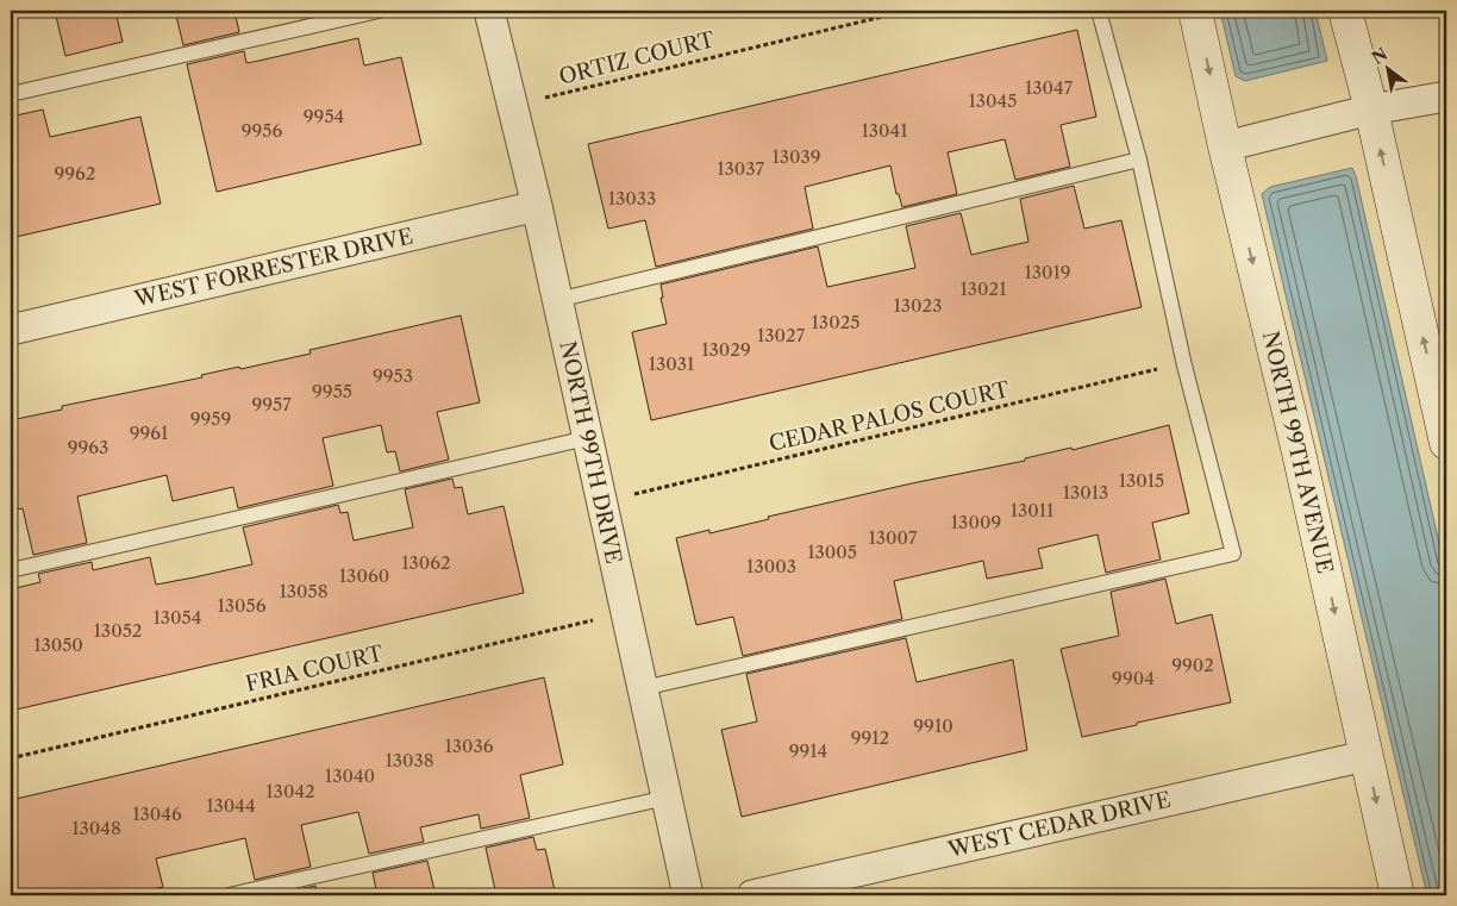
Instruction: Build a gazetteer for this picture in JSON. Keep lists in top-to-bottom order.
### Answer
{
  "streets": {
    "main road": ["NORTH 99TH AVENUE"],
    "street": ["WEST FORRESTER DRIVE", "NORTH 99TH DRIVE", "WEST CEDAR DRIVE"],
    "path": ["ORTIZ COURT", "CEDAR PALOS COURT", "FRIA COURT"]
  },
  "crossings": [
    ["ORTIZ COURT", "NORTH 99TH DRIVE"],
    ["WEST FORRESTER DRIVE", "NORTH 99TH DRIVE"],
    ["CEDAR PALOS COURT", "NORTH 99TH DRIVE"],
    ["NORTH 99TH DRIVE", "FRIA COURT"],
    ["NORTH 99TH AVENUE", "WEST CEDAR DRIVE"]
  ],
  "house_numbers": [
    "13047",
    "13045",
    "9954",
    "9956",
    "13041",
    "13039",
    "13037",
    "9962",
    "13033",
    "13019",
    "13021",
    "13023",
    "13025",
    "13027",
    "13029",
    "13031",
    "9953",
    "9955",
    "9957",
    "9959",
    "9961",
    "9963",
    "13015",
    "13013",
    "13011",
    "13009",
    "13007",
    "13005",
    "13062",
    "13003",
    "13060",
    "13058",
    "13056",
    "13054",
    "13052",
    "13050",
    "9902",
    "9904",
    "9910",
    "9912",
    "13036",
    "9914",
    "13038",
    "13040",
    "13042",
    "13044",
    "13046",
    "13048"
  ],
  "north": "top left"
}
